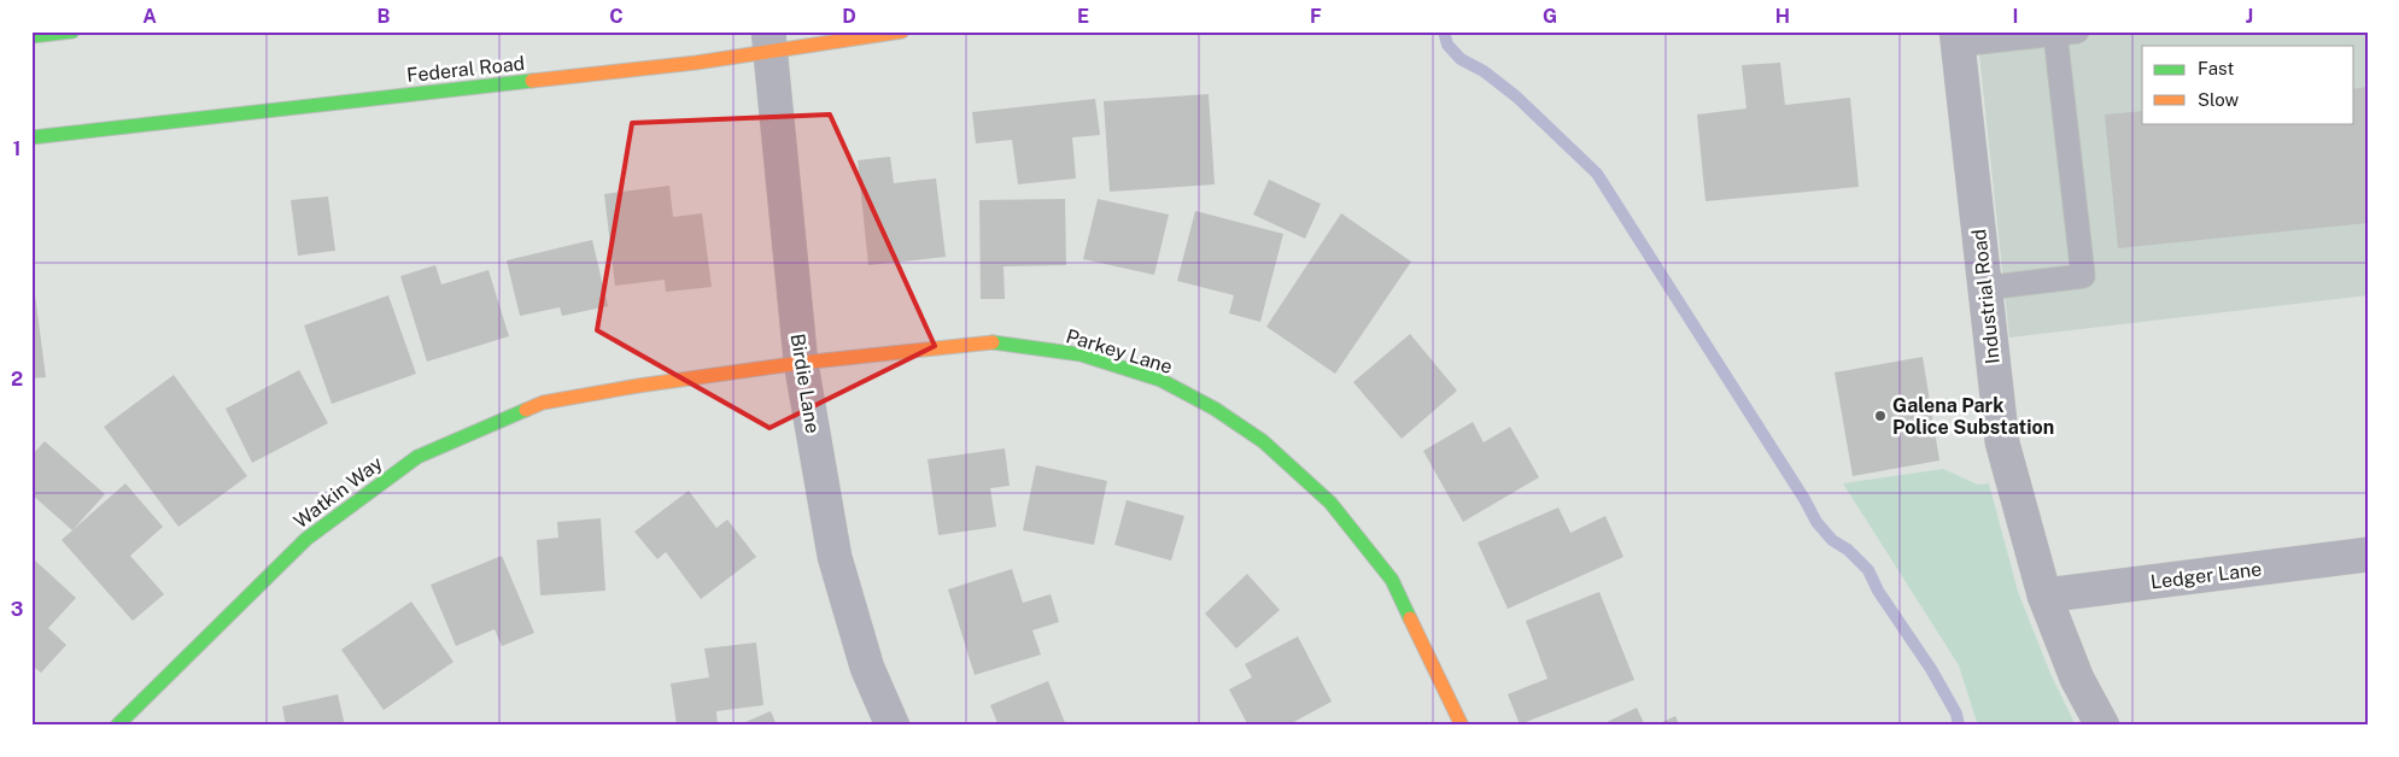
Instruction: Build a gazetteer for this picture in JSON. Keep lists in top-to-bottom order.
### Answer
{
  "streets": {
    "street": [
      "Federal Road",
      "Industrial Road",
      "Parkey Lane",
      "Birdie Lane",
      "Watkin Way",
      "Ledger Lane"
    ]
  },
  "crossings": [
    ["Federal Road", "Birdie Lane"],
    ["Industrial Road", "Ledger Lane"],
    ["Parkey Lane", "Birdie Lane"],
    ["Parkey Lane", "Watkin Way"]
  ],
  "places": ["Galena Park Police Substation"],
  "legend": ["Fast", "Slow"],
  "grid": {
    "columns": [
      "A",
      "B",
      "C",
      "D",
      "E",
      "F",
      "G",
      "H",
      "I",
      "J"
    ],
    "rows": ["1", "2", "3"]
  }
}
